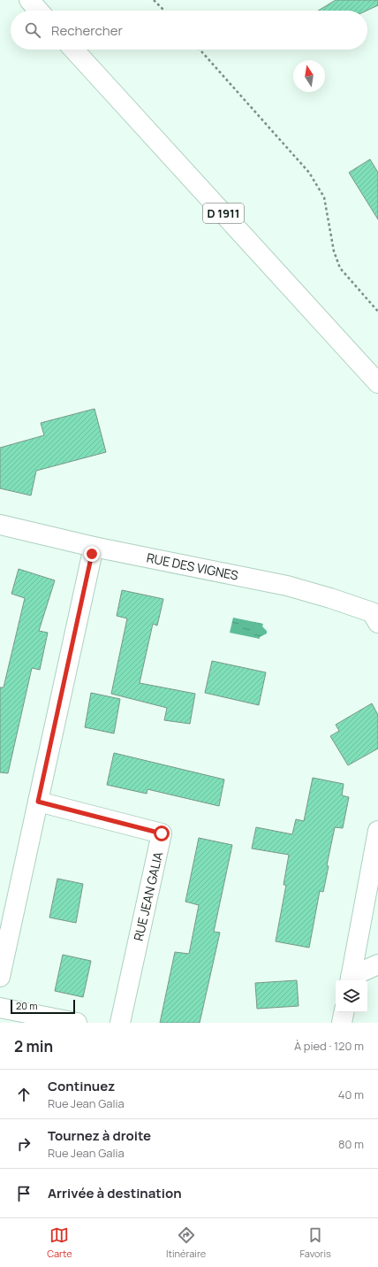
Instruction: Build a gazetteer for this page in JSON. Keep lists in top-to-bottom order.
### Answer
{
  "streets": {
    "street": ["D 1911", "RUE DES VIGNES", "RUE JEAN GALIA"]
  },
  "scale_bar": "20 m",
  "north": "top",
  "page": {
    "search": "Rechercher",
    "scale": "20 m",
    "heading": ["2 min", "À pied · 120 m"],
    "list": [
      ["Continuez", "Rue Jean Galia", "40 m"],
      ["Tournez à droite", "Rue Jean Galia", "80 m"],
      "Arrivée à destination"
    ],
    "nav": ["Carte", "Itinéraire", "Favoris"]
  }
}
